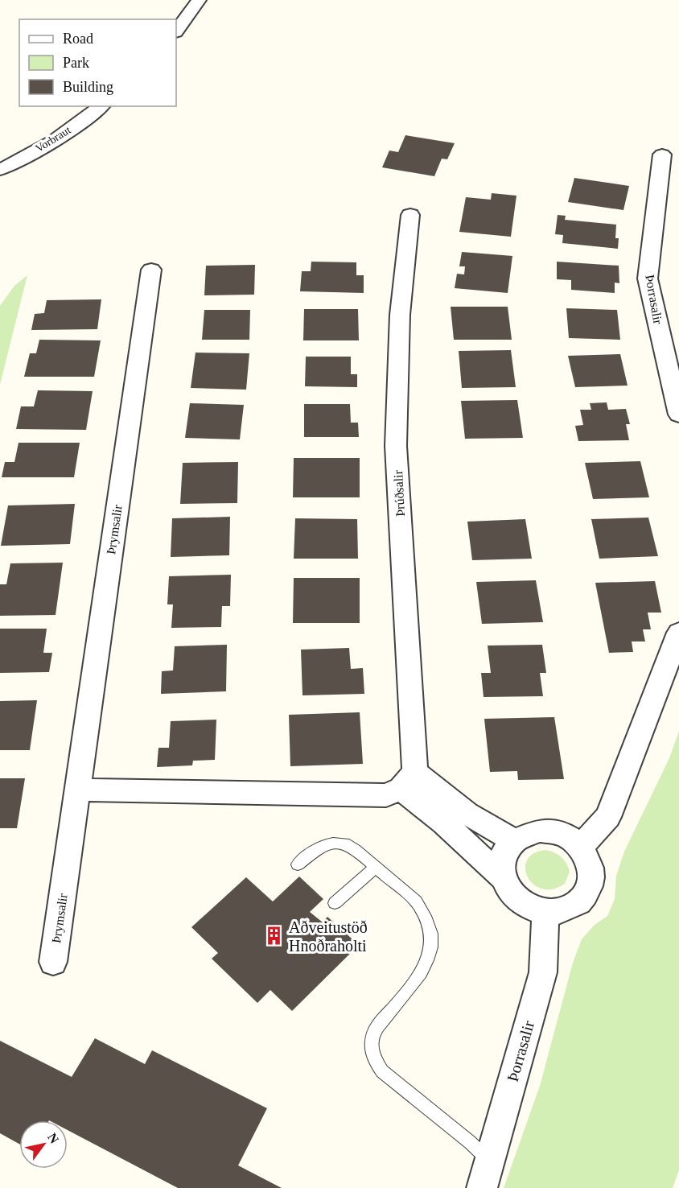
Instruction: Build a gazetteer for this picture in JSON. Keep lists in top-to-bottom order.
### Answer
{
  "streets": {
    "street": [
      "Vorbraut",
      "Þorrasalir",
      "Þrúðsalir",
      "Þrymsalir"
    ]
  },
  "places": {
    "building": ["Aðveitustöð Hnoðraholti"]
  },
  "legend": ["Road", "Park", "Building"],
  "north": "top right"
}
